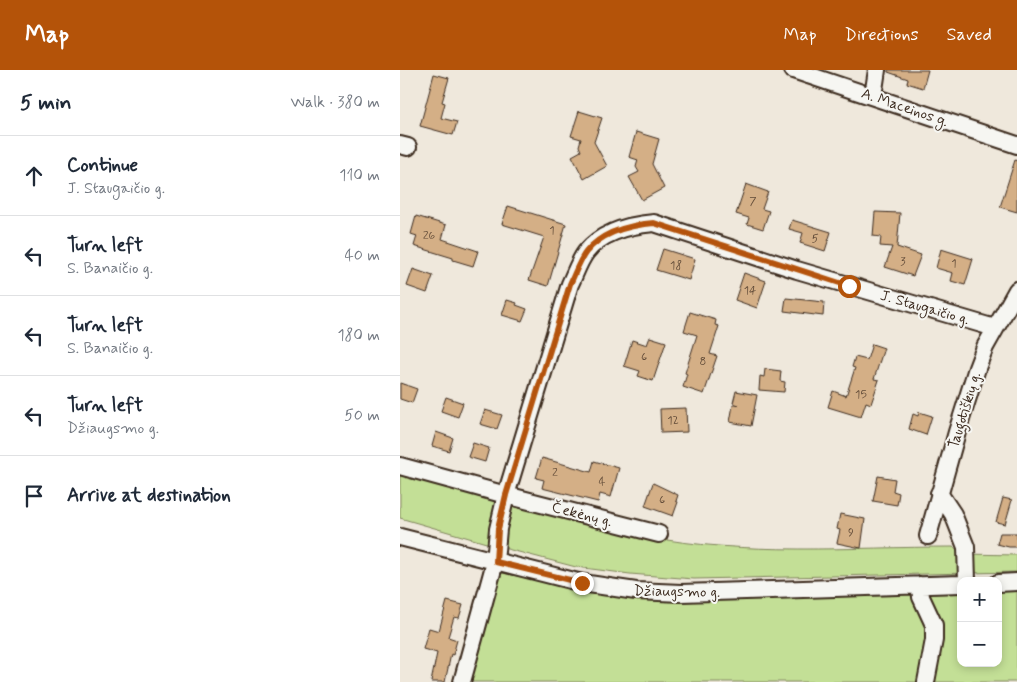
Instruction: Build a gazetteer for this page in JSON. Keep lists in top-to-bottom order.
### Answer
{
  "streets": {
    "street": [
      "A. Maceinos g.",
      "J. Staugaičio g.",
      "Taugotiškių g.",
      "Čekėnų g.",
      "Džiaugsmo g."
    ]
  },
  "crossings": [
    ["J. Staugaičio g.", "Taugotiškių g."],
    ["J. Staugaičio g.", "Čekėnų g."]
  ],
  "house_numbers": [
    "7",
    "1",
    "26",
    "5",
    "3",
    "1",
    "18",
    "14",
    "6",
    "8",
    "15",
    "12",
    "2",
    "4",
    "6",
    "9"
  ],
  "page": {
    "header": "Map",
    "nav": ["Map", "Directions", "Saved"],
    "heading": ["5 min", "Walk · 380 m"],
    "list": [
      ["Continue", "J. Staugaičio g.", "110 m"],
      ["Turn left", "S. Banaičio g.", "40 m"],
      ["Turn left", "S. Banaičio g.", "180 m"],
      ["Turn left", "Džiaugsmo g.", "50 m"],
      "Arrive at destination"
    ],
    "map_buttons": ["+", "−"]
  }
}
